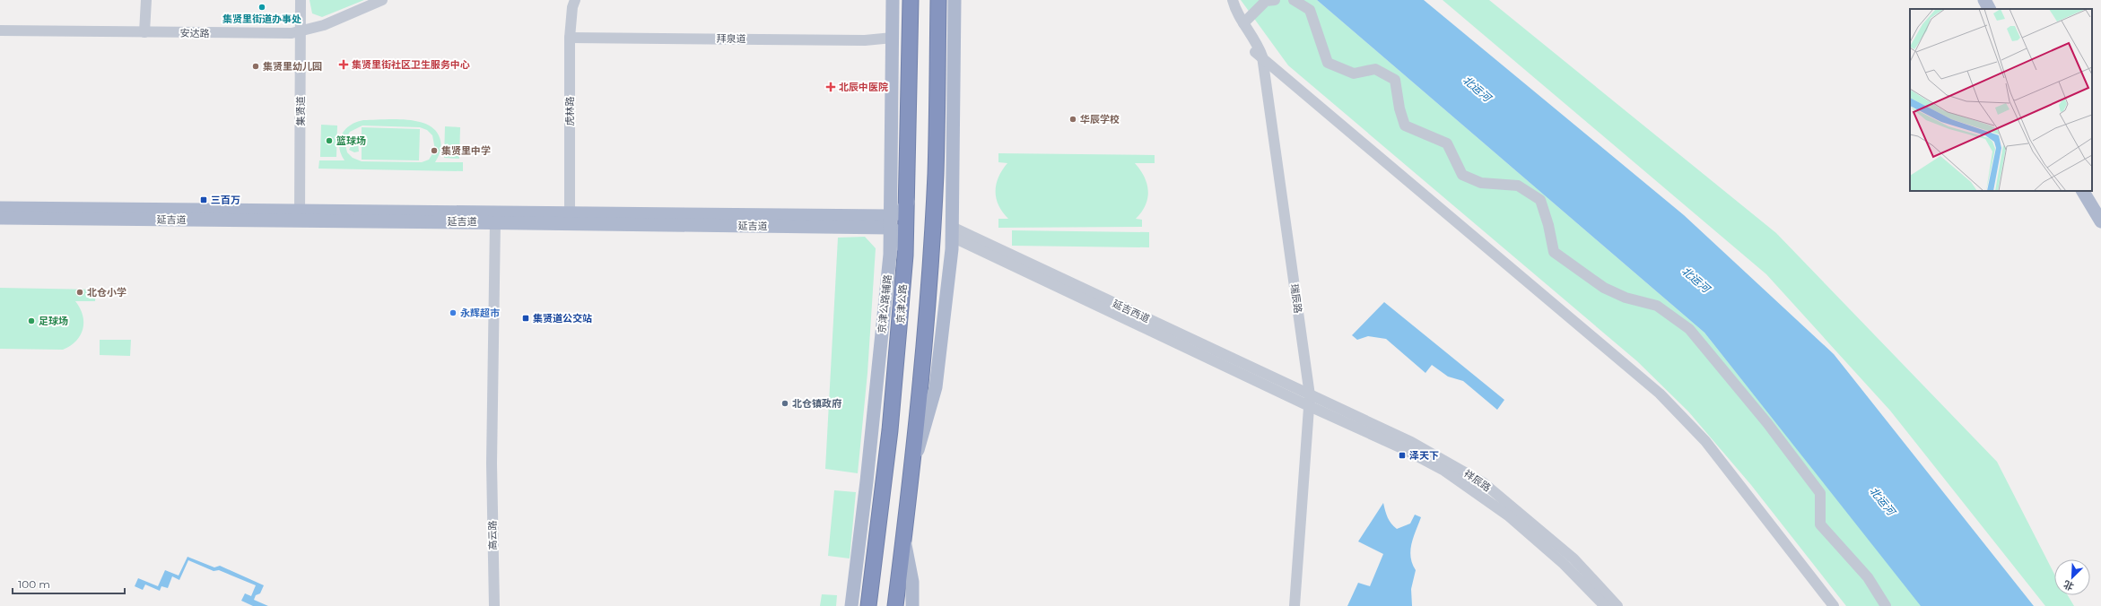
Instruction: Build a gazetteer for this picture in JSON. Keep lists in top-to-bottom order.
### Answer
{
  "streets": {
    "highway": ["京津公路"],
    "main road": ["延吉道", "京津公路辅路"],
    "street": [
      "安达路",
      "拜泉道",
      "集贤道",
      "虎林路",
      "瑞辰路",
      "延吉西道",
      "祥辰路",
      "高云路"
    ]
  },
  "crossings": [
    ["安达路", "集贤道"],
    ["拜泉道", "虎林路"],
    ["拜泉道", "京津公路辅路"],
    ["集贤道", "延吉道"],
    ["虎林路", "延吉道"],
    ["延吉道", "京津公路辅路"],
    ["延吉道", "高云路"],
    ["瑞辰路", "延吉西道"],
    ["瑞辰路", "祥辰路"],
    ["延吉西道", "祥辰路"]
  ],
  "water": ["北运河"],
  "places": {
    "other": [
      "集贤里街道办事处",
      "集贤里幼儿园",
      "华辰学校",
      "篮球场",
      "集贤里中学",
      "北仓小学",
      "永辉超市",
      "足球场",
      "北仓镇政府"
    ],
    "health": ["集贤里街社区卫生服务中心", "北辰中医院"],
    "transit": ["三百万", "集贤道公交站", "泽天下"]
  },
  "scale_bar": "100 m",
  "north": "bottom left"
}
